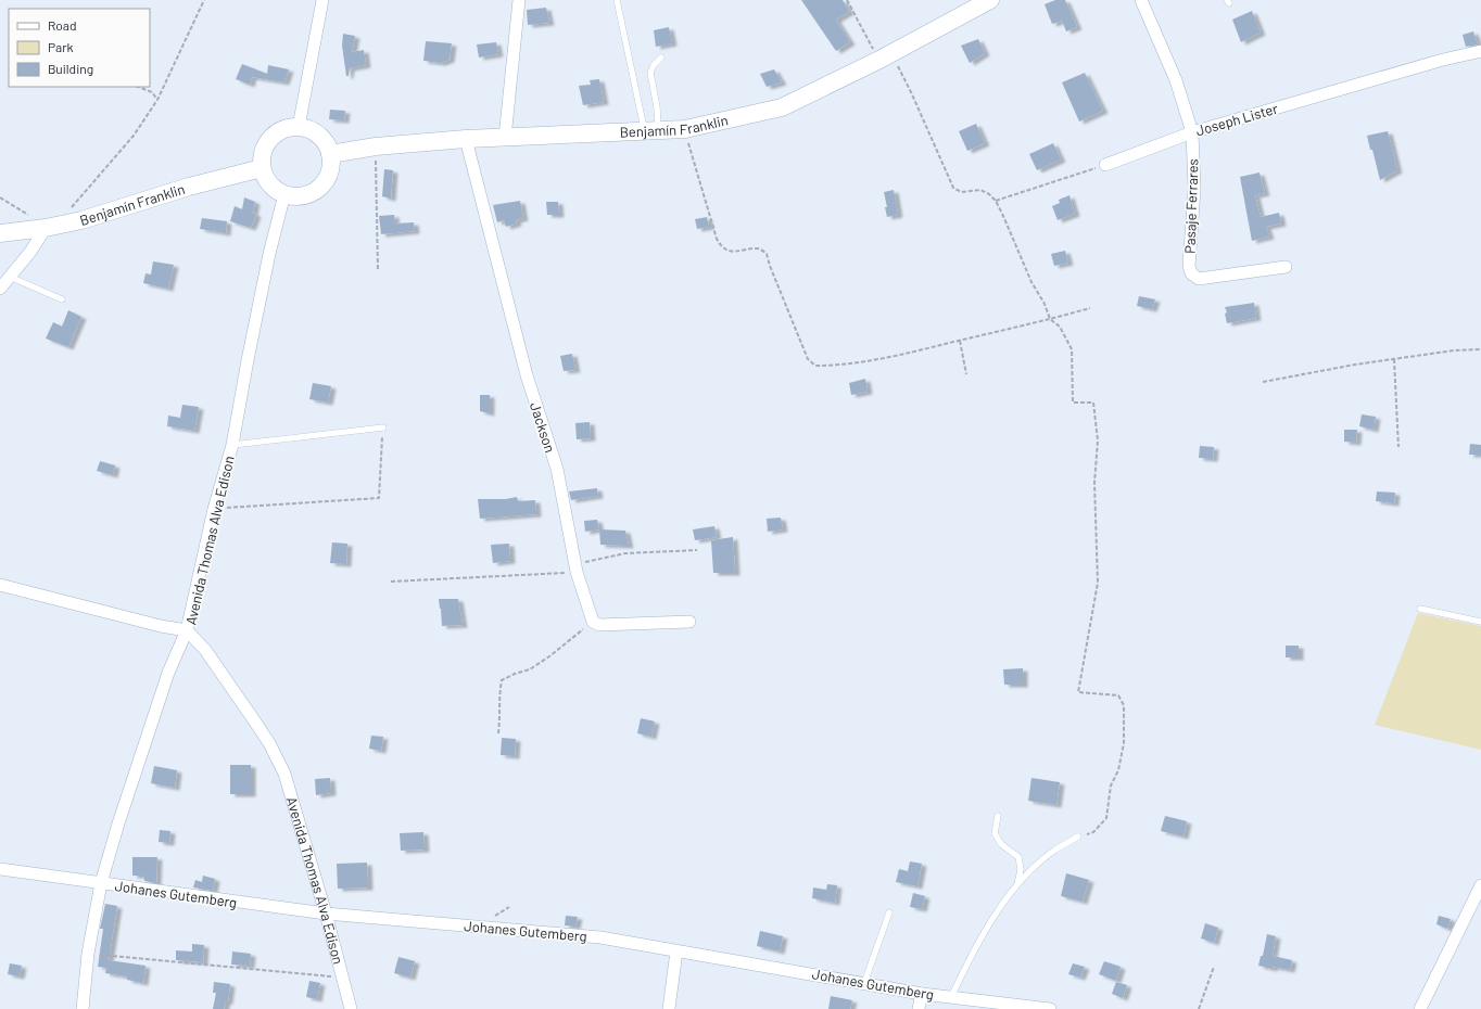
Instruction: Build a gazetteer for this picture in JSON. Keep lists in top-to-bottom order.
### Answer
{
  "streets": {
    "street": [
      "Joseph Lister",
      "Benjamín Franklin",
      "Pasaje Ferrares",
      "Jackson",
      "Avenida Thomas Alva Edison",
      "Johanes Gutemberg"
    ]
  },
  "crossings": [
    ["Joseph Lister", "Pasaje Ferrares"],
    ["Benjamín Franklin", "Jackson"],
    ["Benjamín Franklin", "Avenida Thomas Alva Edison"],
    ["Avenida Thomas Alva Edison", "Johanes Gutemberg"]
  ],
  "legend": ["Road", "Park", "Building"]
}
